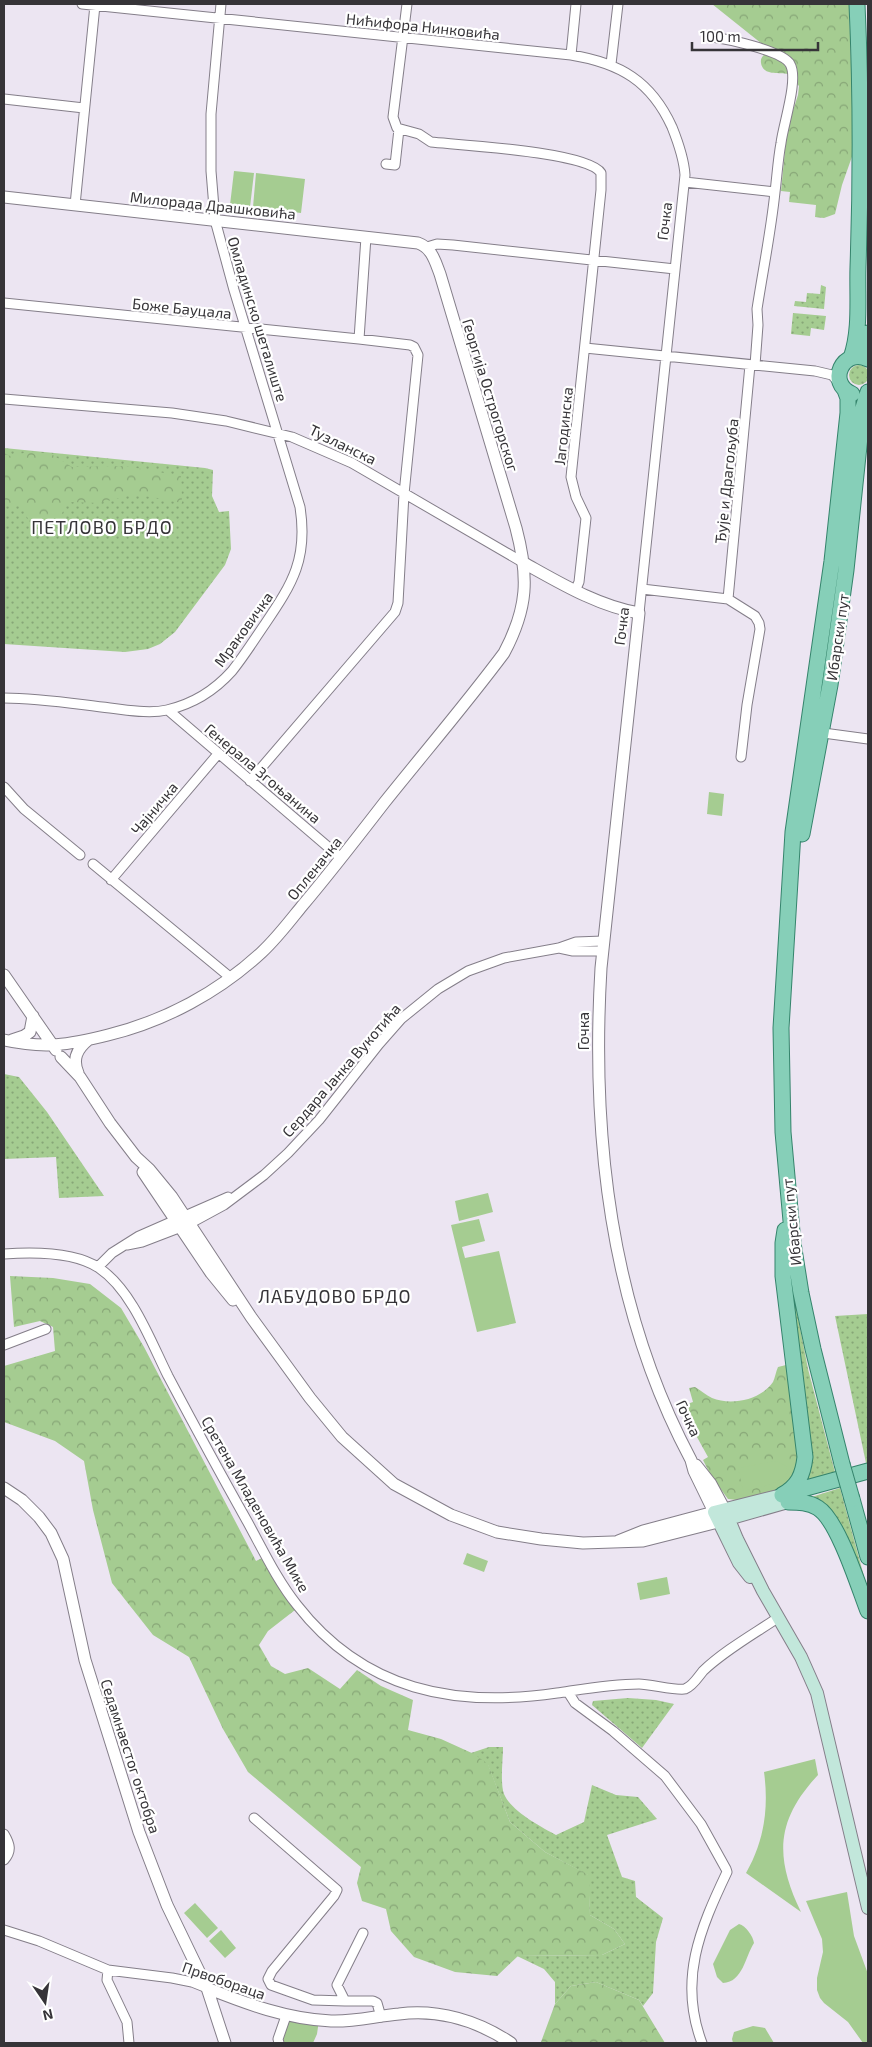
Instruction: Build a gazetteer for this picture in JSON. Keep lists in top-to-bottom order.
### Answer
{
  "streets": {
    "main road": ["Ибарски пут"],
    "street": [
      "Нићифора Нинковића",
      "Милорада Драшковића",
      "Гочка",
      "Боже Бауцала",
      "Омладинско шеталиште",
      "Георгија Острогорског",
      "Јагодинска",
      "Тузланска",
      "Ђује и Драгољуба",
      "Мраковичка",
      "Генерала Згоњанина",
      "Чајничка",
      "Опленачка",
      "Сердара Јанка Вукотића",
      "Сретена Младеновића Мике",
      "Седамнаестог октобра",
      "Првобораца"
    ]
  },
  "crossings": [
    ["Нићифора Нинковића", "Гочка"],
    ["Нићифора Нинковића", "Омладинско шеталиште"],
    ["Милорада Драшковића", "Гочка"],
    ["Милорада Драшковића", "Омладинско шеталиште"],
    ["Милорада Драшковића", "Георгија Острогорског"],
    ["Милорада Драшковића", "Јагодинска"],
    ["Гочка", "Тузланска"],
    ["Гочка", "Ђује и Драгољуба"],
    ["Гочка", "Сердара Јанка Вукотића"],
    ["Боже Бауцала", "Омладинско шеталиште"],
    ["Боже Бауцала", "Тузланска"],
    ["Омладинско шеталиште", "Тузланска"],
    ["Омладинско шеталиште", "Мраковичка"],
    ["Георгија Острогорског", "Тузланска"],
    ["Георгија Острогорског", "Опленачка"],
    ["Јагодинска", "Тузланска"],
    ["Тузланска", "Мраковичка"],
    ["Тузланска", "Опленачка"],
    ["Мраковичка", "Генерала Згоњанина"],
    ["Генерала Згоњанина", "Чајничка"],
    ["Генерала Згоњанина", "Опленачка"],
    ["Сердара Јанка Вукотића", "Сретена Младеновића Мике"],
    ["Седамнаестог октобра", "Првобораца"]
  ],
  "districts": ["ПЕТЛОВО БРДО", "ЛАБУДОВО БРДО"],
  "scale_bar": "100 m",
  "north": "bottom"
}
